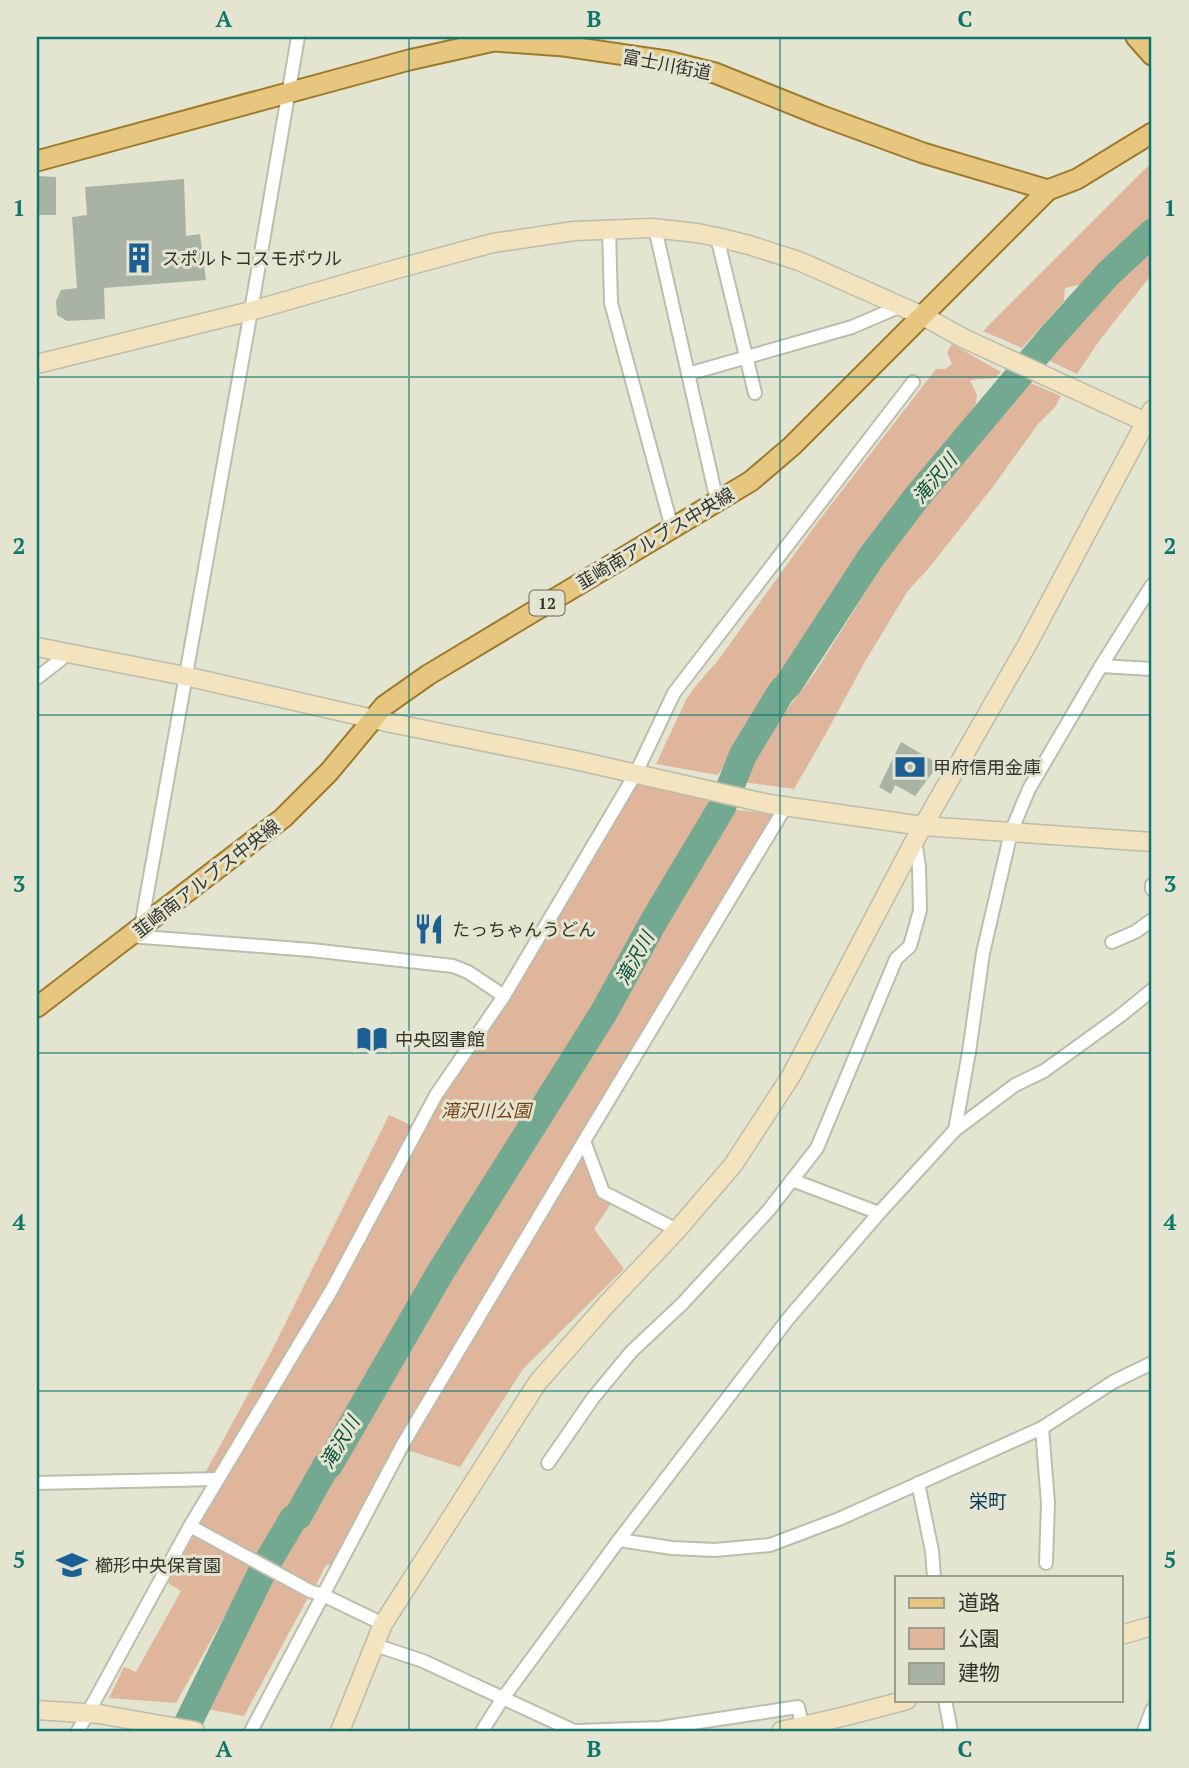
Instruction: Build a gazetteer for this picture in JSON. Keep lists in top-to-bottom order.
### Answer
{
  "streets": {
    "main road": ["富士川街道", "韮崎南アルプス中央線", "12"]
  },
  "crossings": [
    ["富士川街道", "韮崎南アルプス中央線"]
  ],
  "districts": ["栄町"],
  "water": ["滝沢川"],
  "parks": ["滝沢川公園"],
  "places": {
    "building": ["スポルトコスモボウル"],
    "bank": ["甲府信用金庫"],
    "restaurant": ["たっちゃんうどん"],
    "library": ["中央図書館"],
    "school or university": ["櫛形中央保育園"]
  },
  "legend": ["道路", "公園", "建物"],
  "grid": {
    "columns": ["A", "B", "C"],
    "rows": [
      "1",
      "2",
      "3",
      "4",
      "5"
    ]
  }
}
